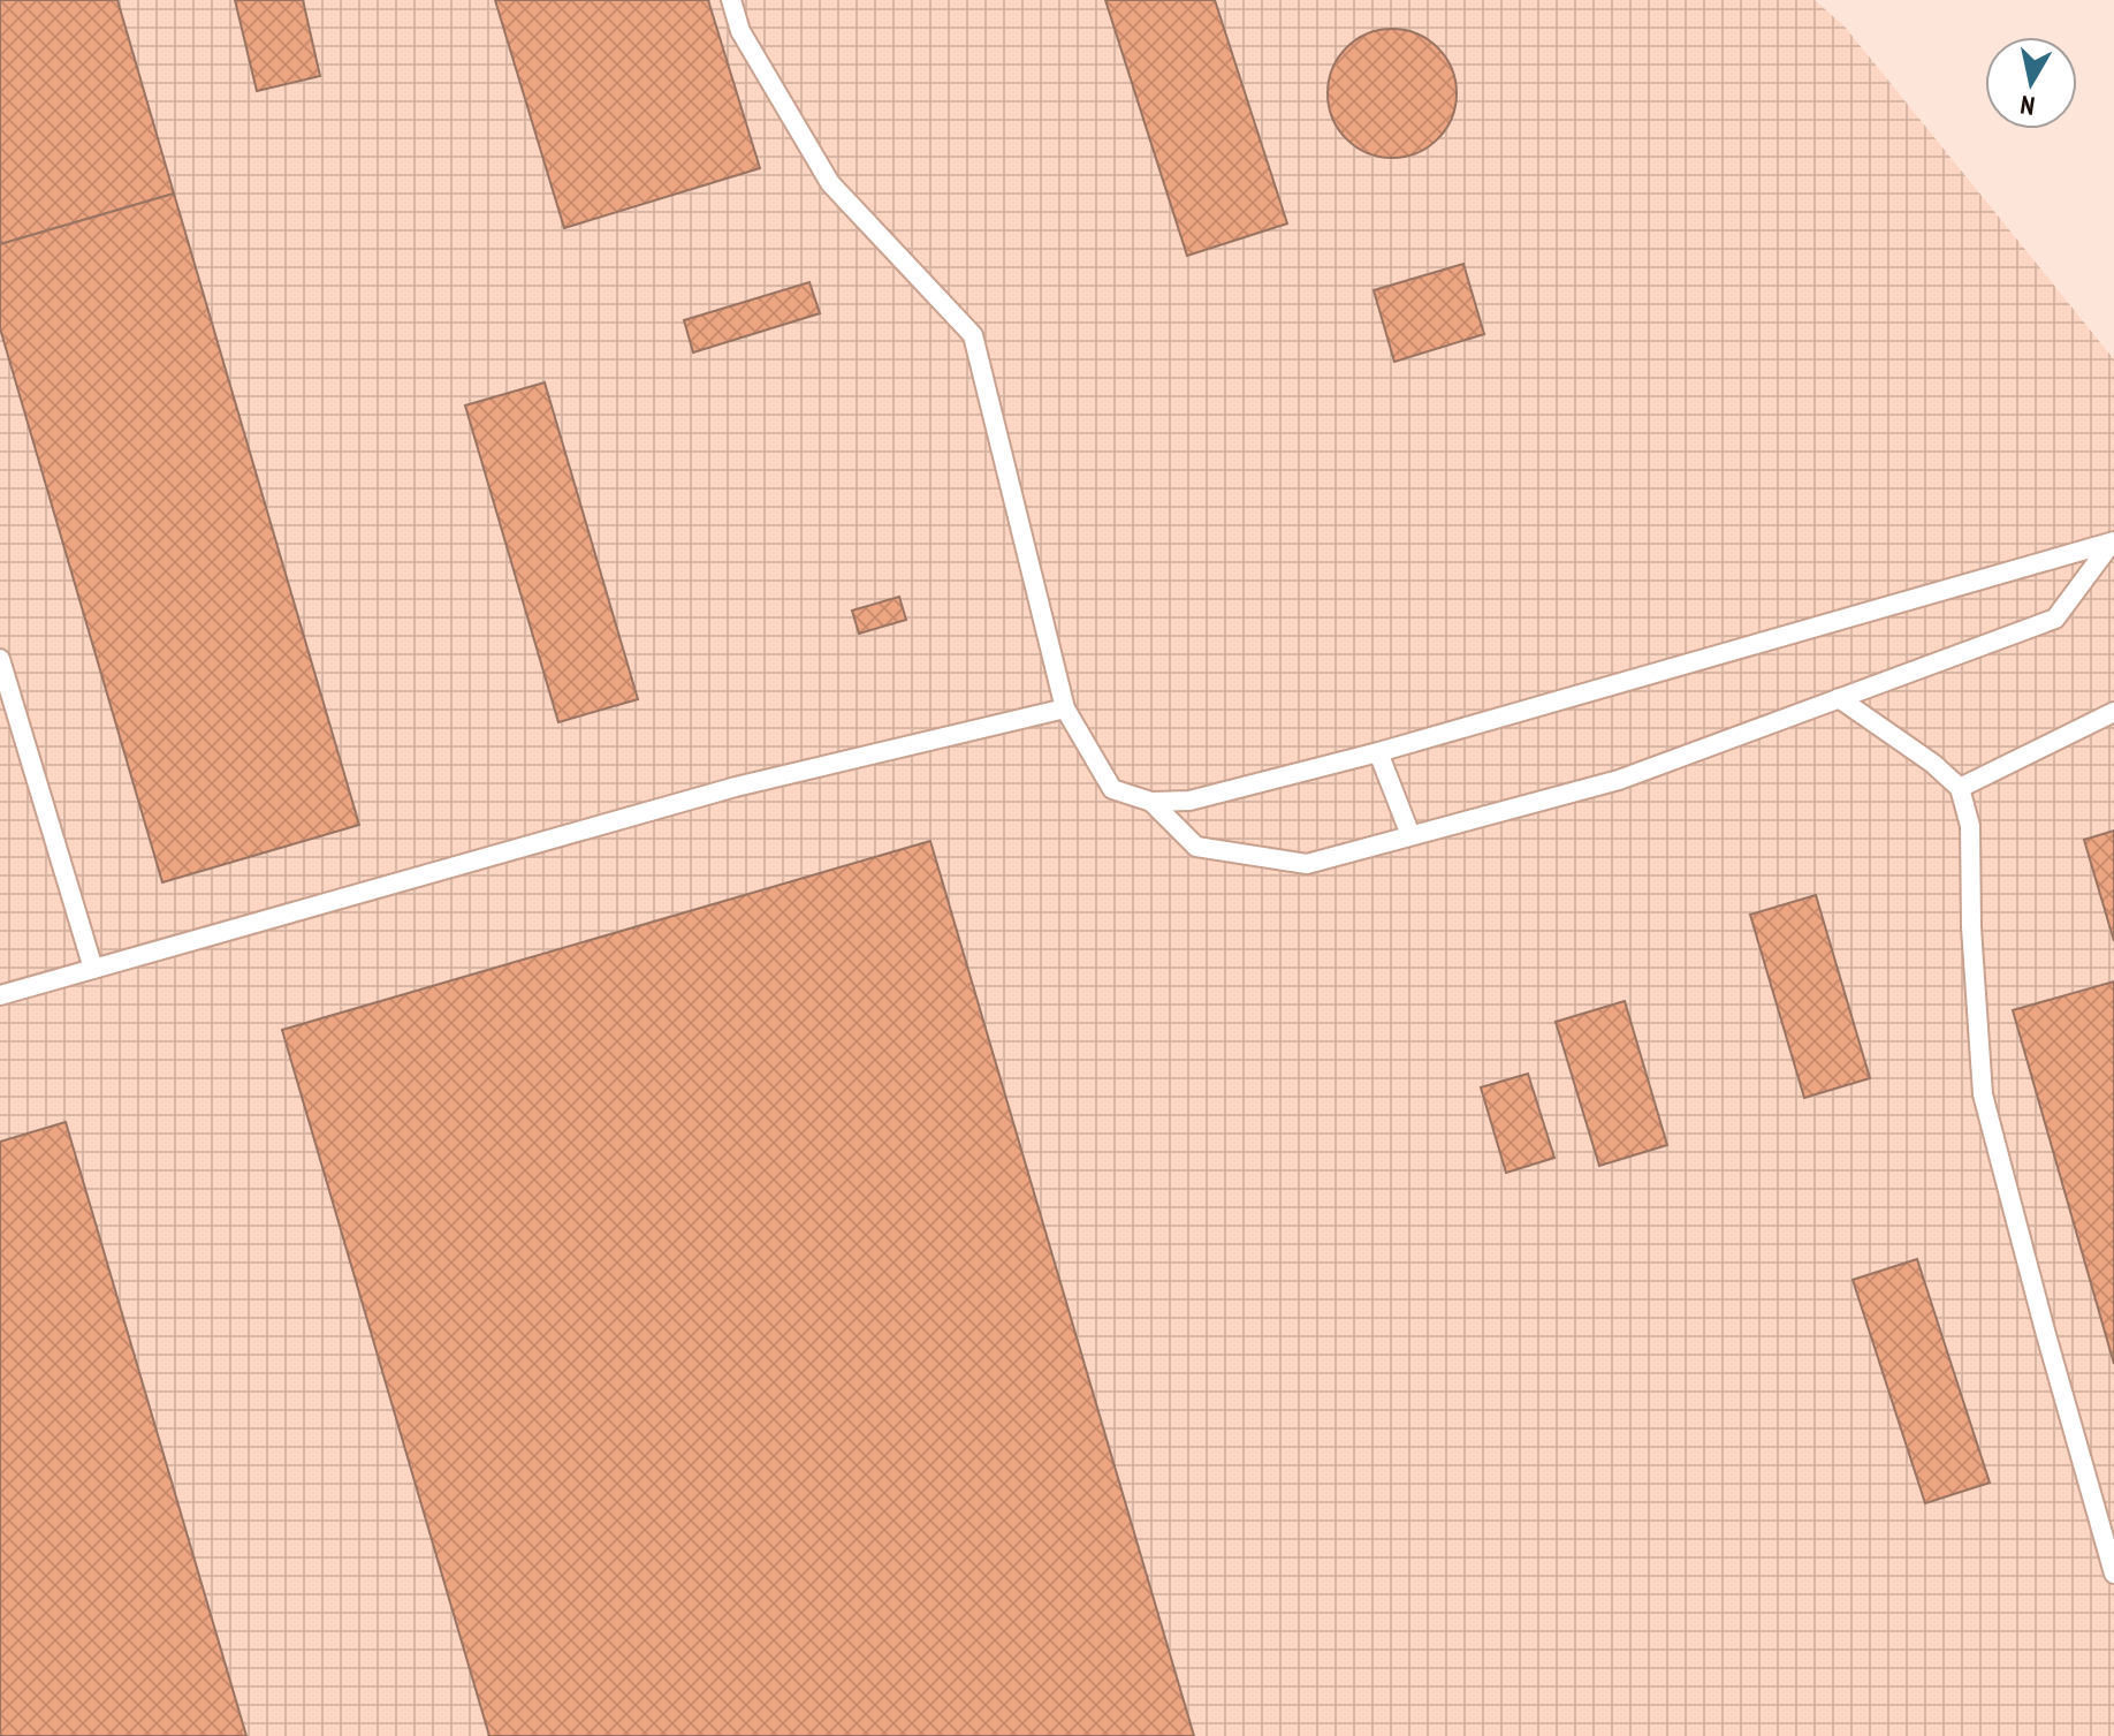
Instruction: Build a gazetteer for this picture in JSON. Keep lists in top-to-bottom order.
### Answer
{
  "north": "bottom"
}
